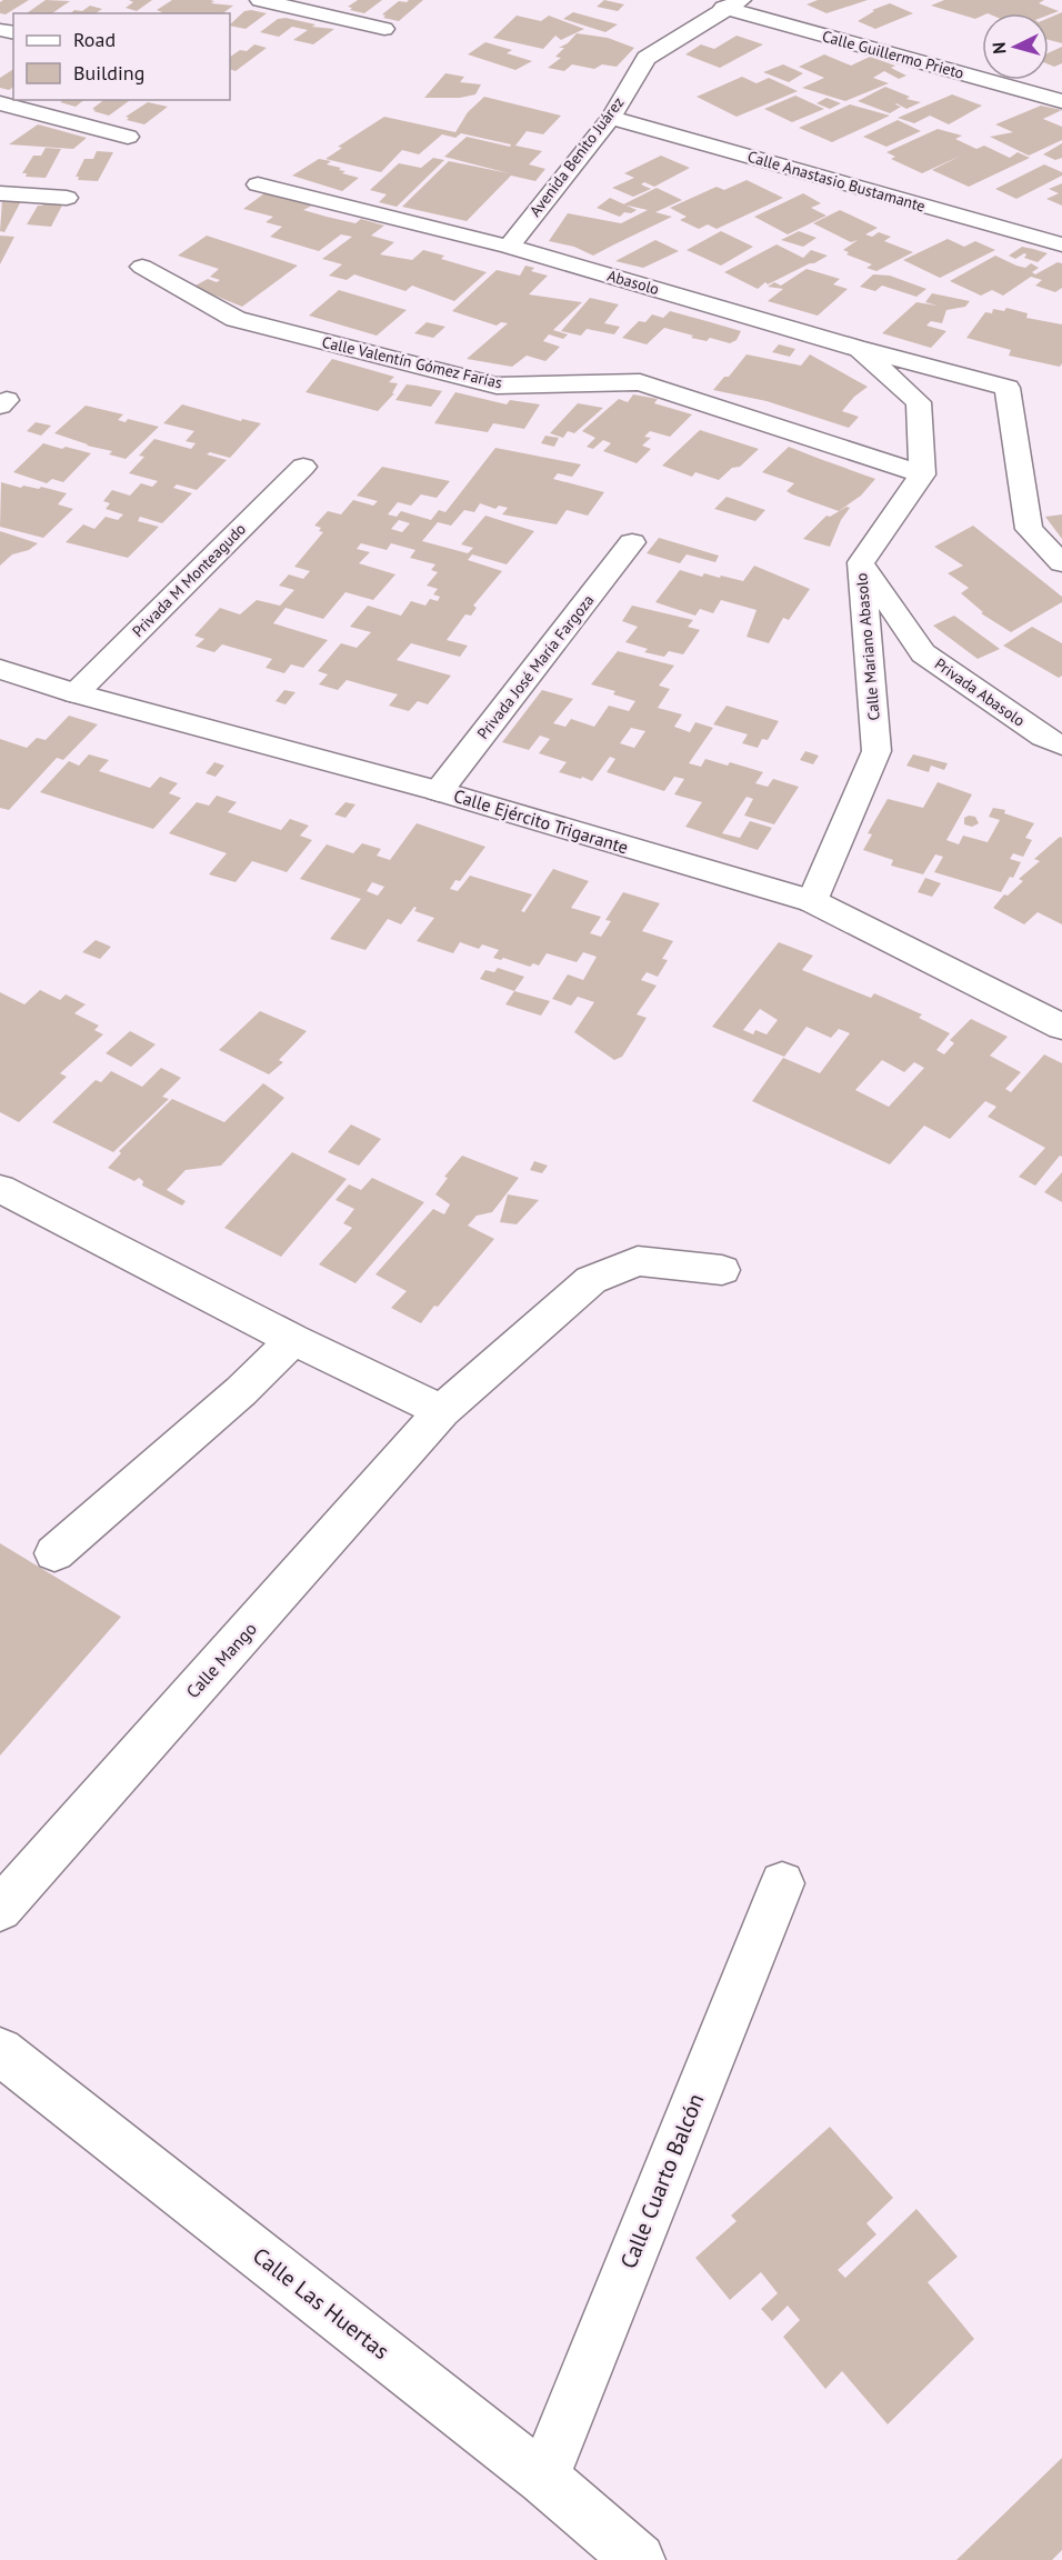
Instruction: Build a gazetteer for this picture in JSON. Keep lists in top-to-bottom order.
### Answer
{
  "streets": {
    "street": [
      "Calle Guillermo Prieto",
      "Avenida Benito Juárez",
      "Calle Anastasio Bustamante",
      "Abasolo",
      "Calle Valentín Gómez Farías",
      "Privada M Monteagudo",
      "Calle Mariano Abasolo",
      "Privada José María Fargoza",
      "Privada Abasolo",
      "Calle Ejército Trigarante",
      "Calle Mango",
      "Calle Cuarto Balcón",
      "Calle Las Huertas"
    ]
  },
  "crossings": [
    ["Calle Guillermo Prieto", "Avenida Benito Juárez"],
    ["Avenida Benito Juárez", "Calle Anastasio Bustamante"],
    ["Avenida Benito Juárez", "Abasolo"],
    ["Calle Valentín Gómez Farías", "Calle Mariano Abasolo"],
    ["Privada M Monteagudo", "Calle Ejército Trigarante"],
    ["Calle Mariano Abasolo", "Privada Abasolo"],
    ["Calle Mariano Abasolo", "Calle Ejército Trigarante"],
    ["Privada José María Fargoza", "Calle Ejército Trigarante"],
    ["Calle Cuarto Balcón", "Calle Las Huertas"]
  ],
  "legend": ["Road", "Building"],
  "north": "left"
}
